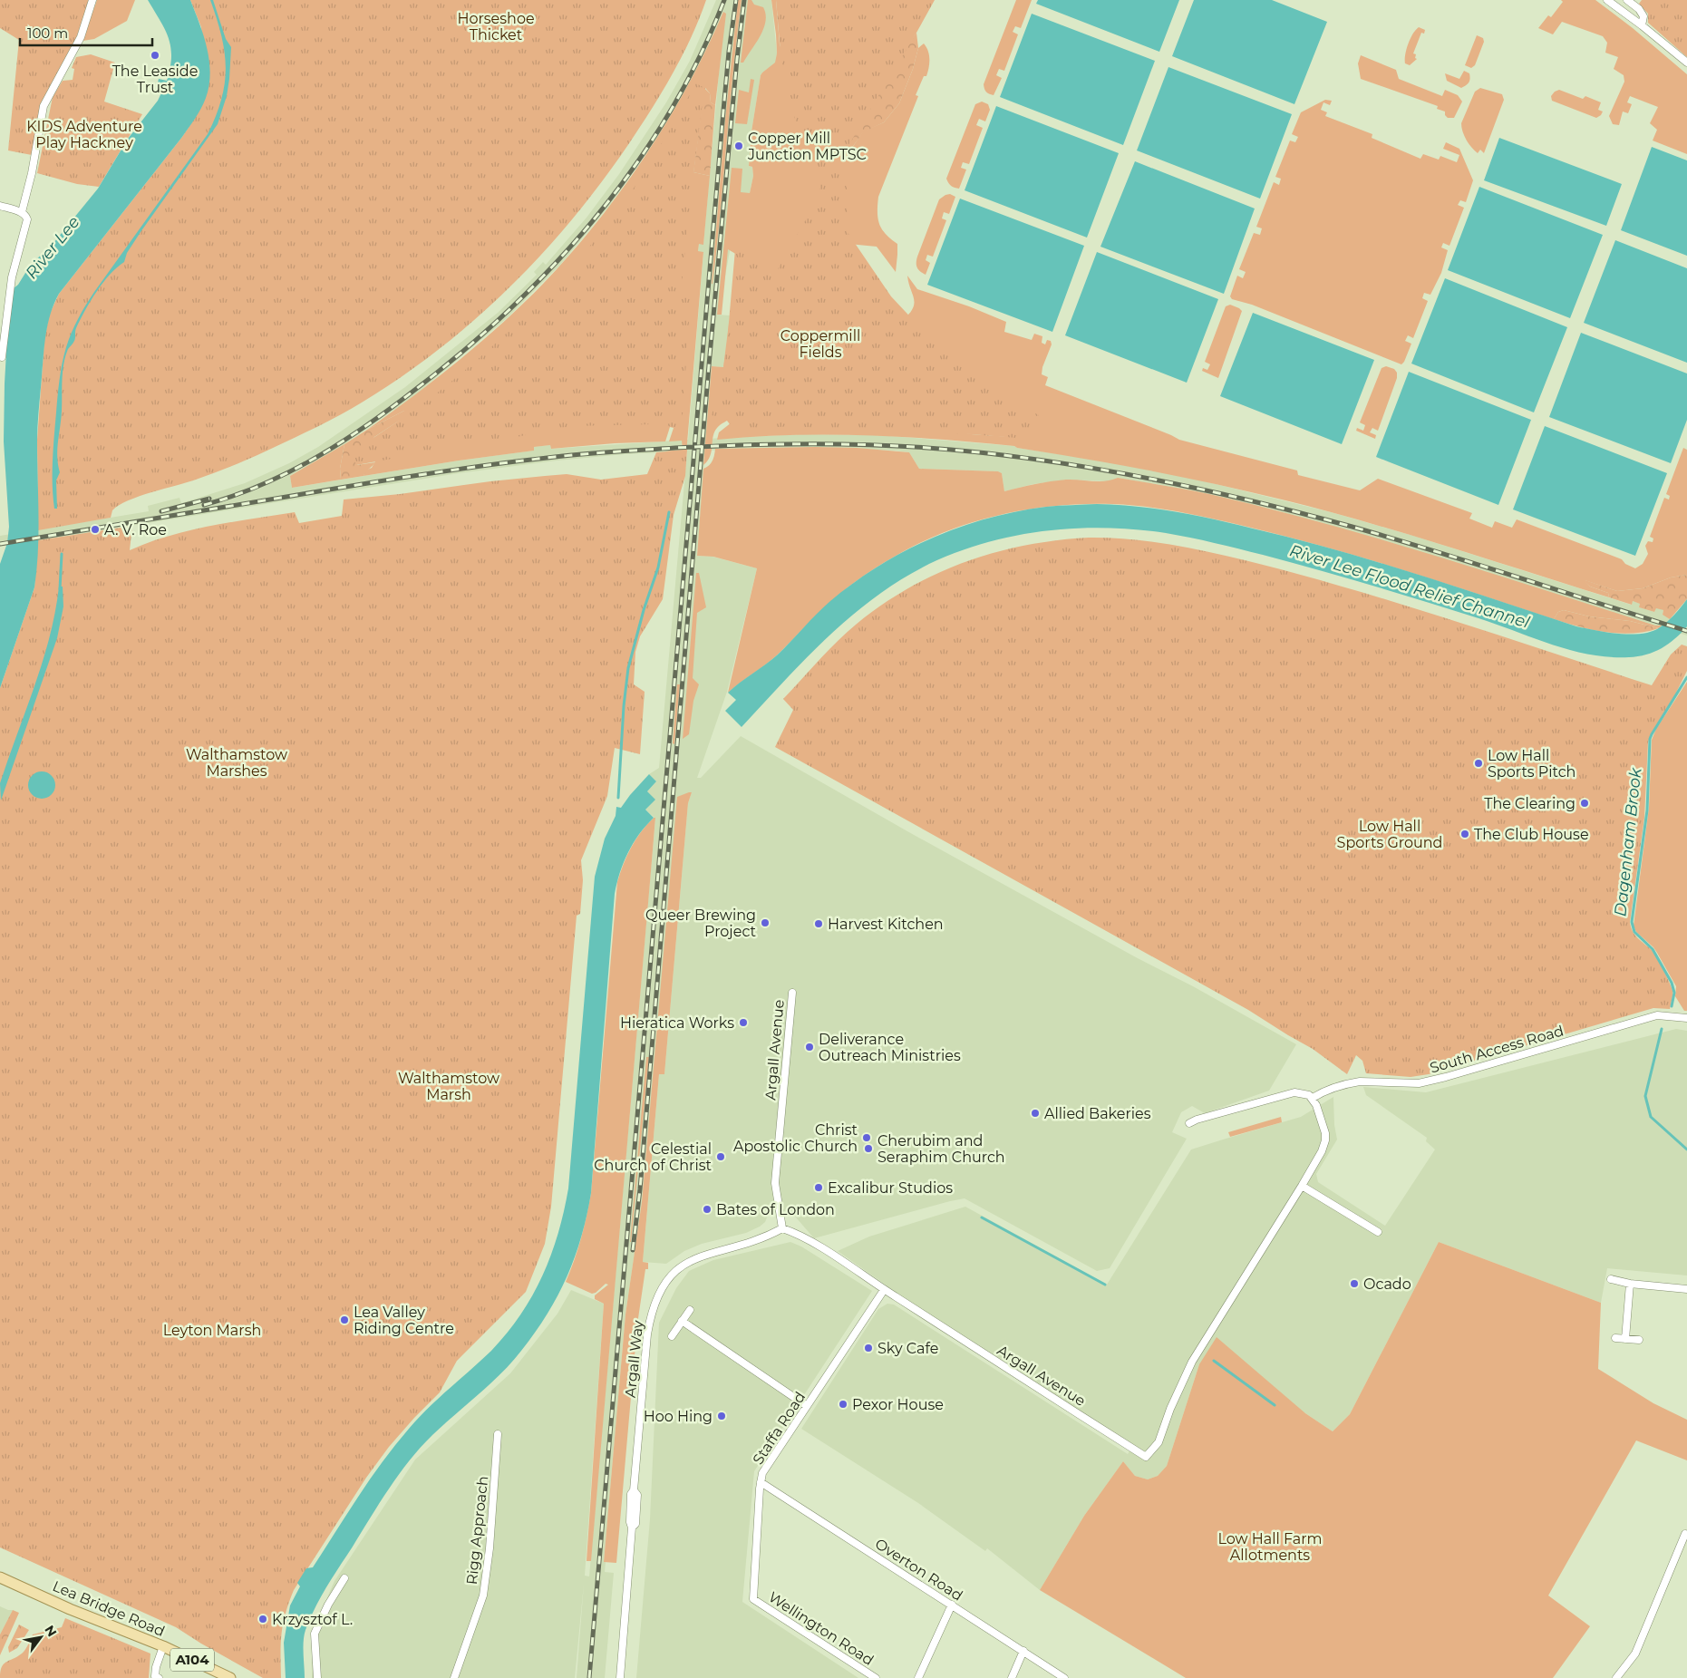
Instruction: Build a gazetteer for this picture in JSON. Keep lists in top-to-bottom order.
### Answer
{
  "streets": {
    "main road": ["Lea Bridge Road", "A104"],
    "street": [
      "South Access Road",
      "Argall Avenue",
      "Argall Way",
      "Staffa Road",
      "Rigg Approach",
      "Overton Road",
      "Wellington Road"
    ]
  },
  "crossings": [
    ["Argall Avenue", "Argall Way"],
    ["Argall Avenue", "Staffa Road"],
    ["Staffa Road", "Overton Road"],
    ["Staffa Road", "Wellington Road"]
  ],
  "water": ["River Lee", "River Lee Flood Relief Channel", "Dagenham Brook"],
  "parks": [
    "Horseshoe Thicket",
    "KIDS Adventure Play Hackney",
    "Coppermill Fields",
    "Walthamstow Marshes",
    "Low Hall Sports Ground",
    "Walthamstow Marsh",
    "Leyton Marsh",
    "Low Hall Farm Allotments"
  ],
  "places": [
    "The Leaside Trust",
    "Copper Mill Junction MPTSC",
    "A. V. Roe",
    "Low Hall Sports Pitch",
    "The Clearing",
    "The Club House",
    "Queer Brewing Project",
    "Harvest Kitchen",
    "Hieratica Works",
    "Deliverance Outreach Ministries",
    "Allied Bakeries",
    "Christ Apostolic Church",
    "Cherubim and Seraphim Church",
    "Celestial Church of Christ",
    "Excalibur Studios",
    "Bates of London",
    "Ocado",
    "Lea Valley Riding Centre",
    "Sky Cafe",
    "Pexor House",
    "Hoo Hing",
    "Krzysztof L."
  ],
  "scale_bar": "100 m",
  "north": "top right"
}
